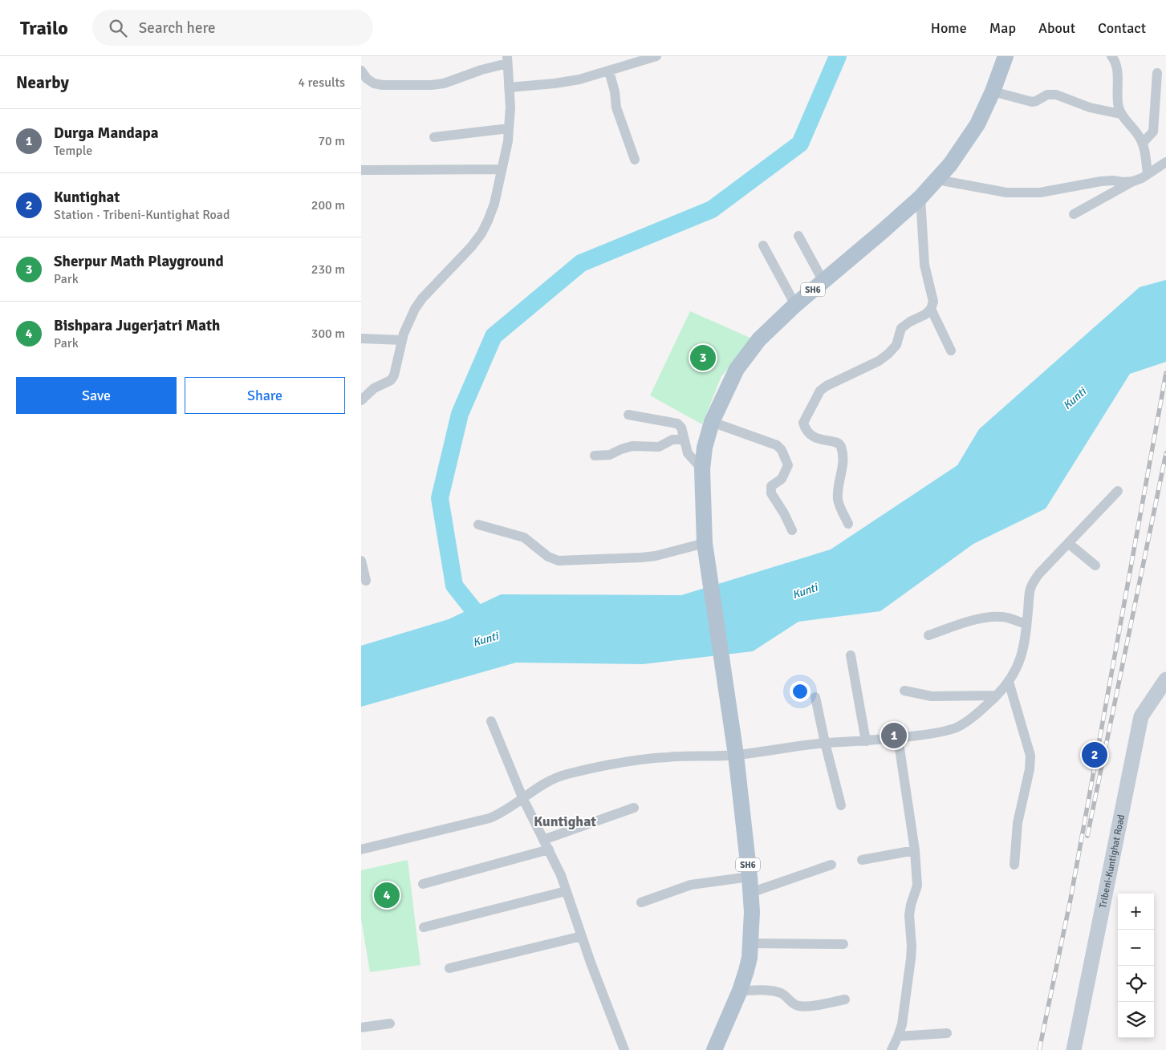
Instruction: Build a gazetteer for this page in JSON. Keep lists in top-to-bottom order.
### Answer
{
  "streets": {
    "main road": ["SH6", "Tribeni-Kuntighat Road"]
  },
  "districts": ["Kuntighat"],
  "water": ["Kunti"],
  "page": {
    "header": "Trailo",
    "search": "Search here",
    "nav": [
      "Home",
      "Map",
      "About",
      "Contact"
    ],
    "heading": ["Nearby", "4 results"],
    "list": [
      {
        "mark": "1",
        "name": "Durga Mandapa",
        "note": "Temple",
        "value": "70 m"
      },
      {
        "mark": "2",
        "name": "Kuntighat",
        "note": "Station · Tribeni-Kuntighat Road",
        "value": "200 m"
      },
      {
        "mark": "3",
        "name": "Sherpur Math Playground",
        "note": "Park",
        "value": "230 m"
      },
      {
        "mark": "4",
        "name": "Bishpara Jugerjatri Math",
        "note": "Park",
        "value": "300 m"
      }
    ],
    "pins": [
      "3",
      "1",
      "2",
      "4"
    ],
    "buttons": ["Save", "Share"],
    "map_buttons": ["+", "−"]
  }
}
